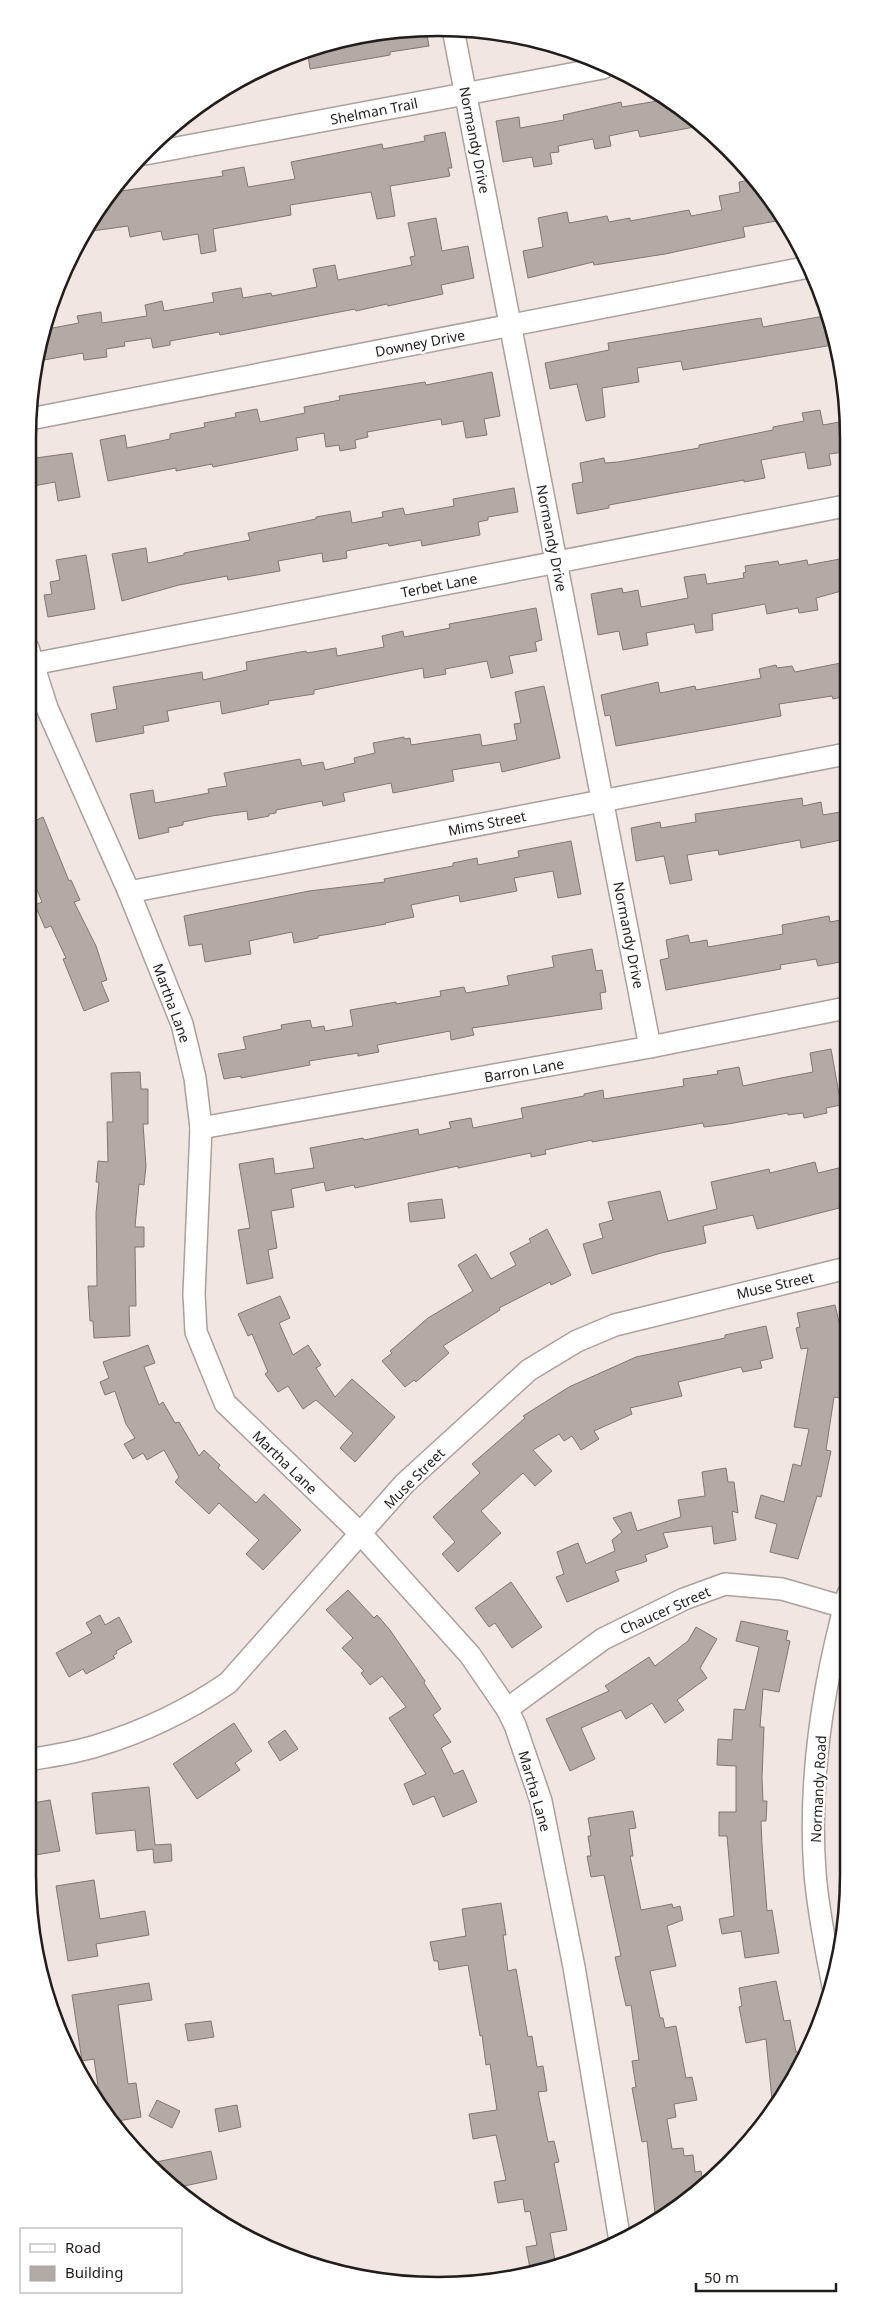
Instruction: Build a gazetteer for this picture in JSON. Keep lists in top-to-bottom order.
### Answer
{
  "streets": {
    "street": [
      "Shelman Trail",
      "Normandy Drive",
      "Downey Drive",
      "Terbet Lane",
      "Mims Street",
      "Martha Lane",
      "Barron Lane",
      "Muse Street",
      "Chaucer Street",
      "Normandy Road"
    ]
  },
  "crossings": [
    ["Shelman Trail", "Normandy Drive"],
    ["Normandy Drive", "Downey Drive"],
    ["Normandy Drive", "Terbet Lane"],
    ["Normandy Drive", "Mims Street"],
    ["Normandy Drive", "Barron Lane"],
    ["Mims Street", "Martha Lane"],
    ["Martha Lane", "Barron Lane"],
    ["Martha Lane", "Muse Street"],
    ["Martha Lane", "Chaucer Street"]
  ],
  "legend": ["Road", "Building"],
  "scale_bar": "50 m"
}
